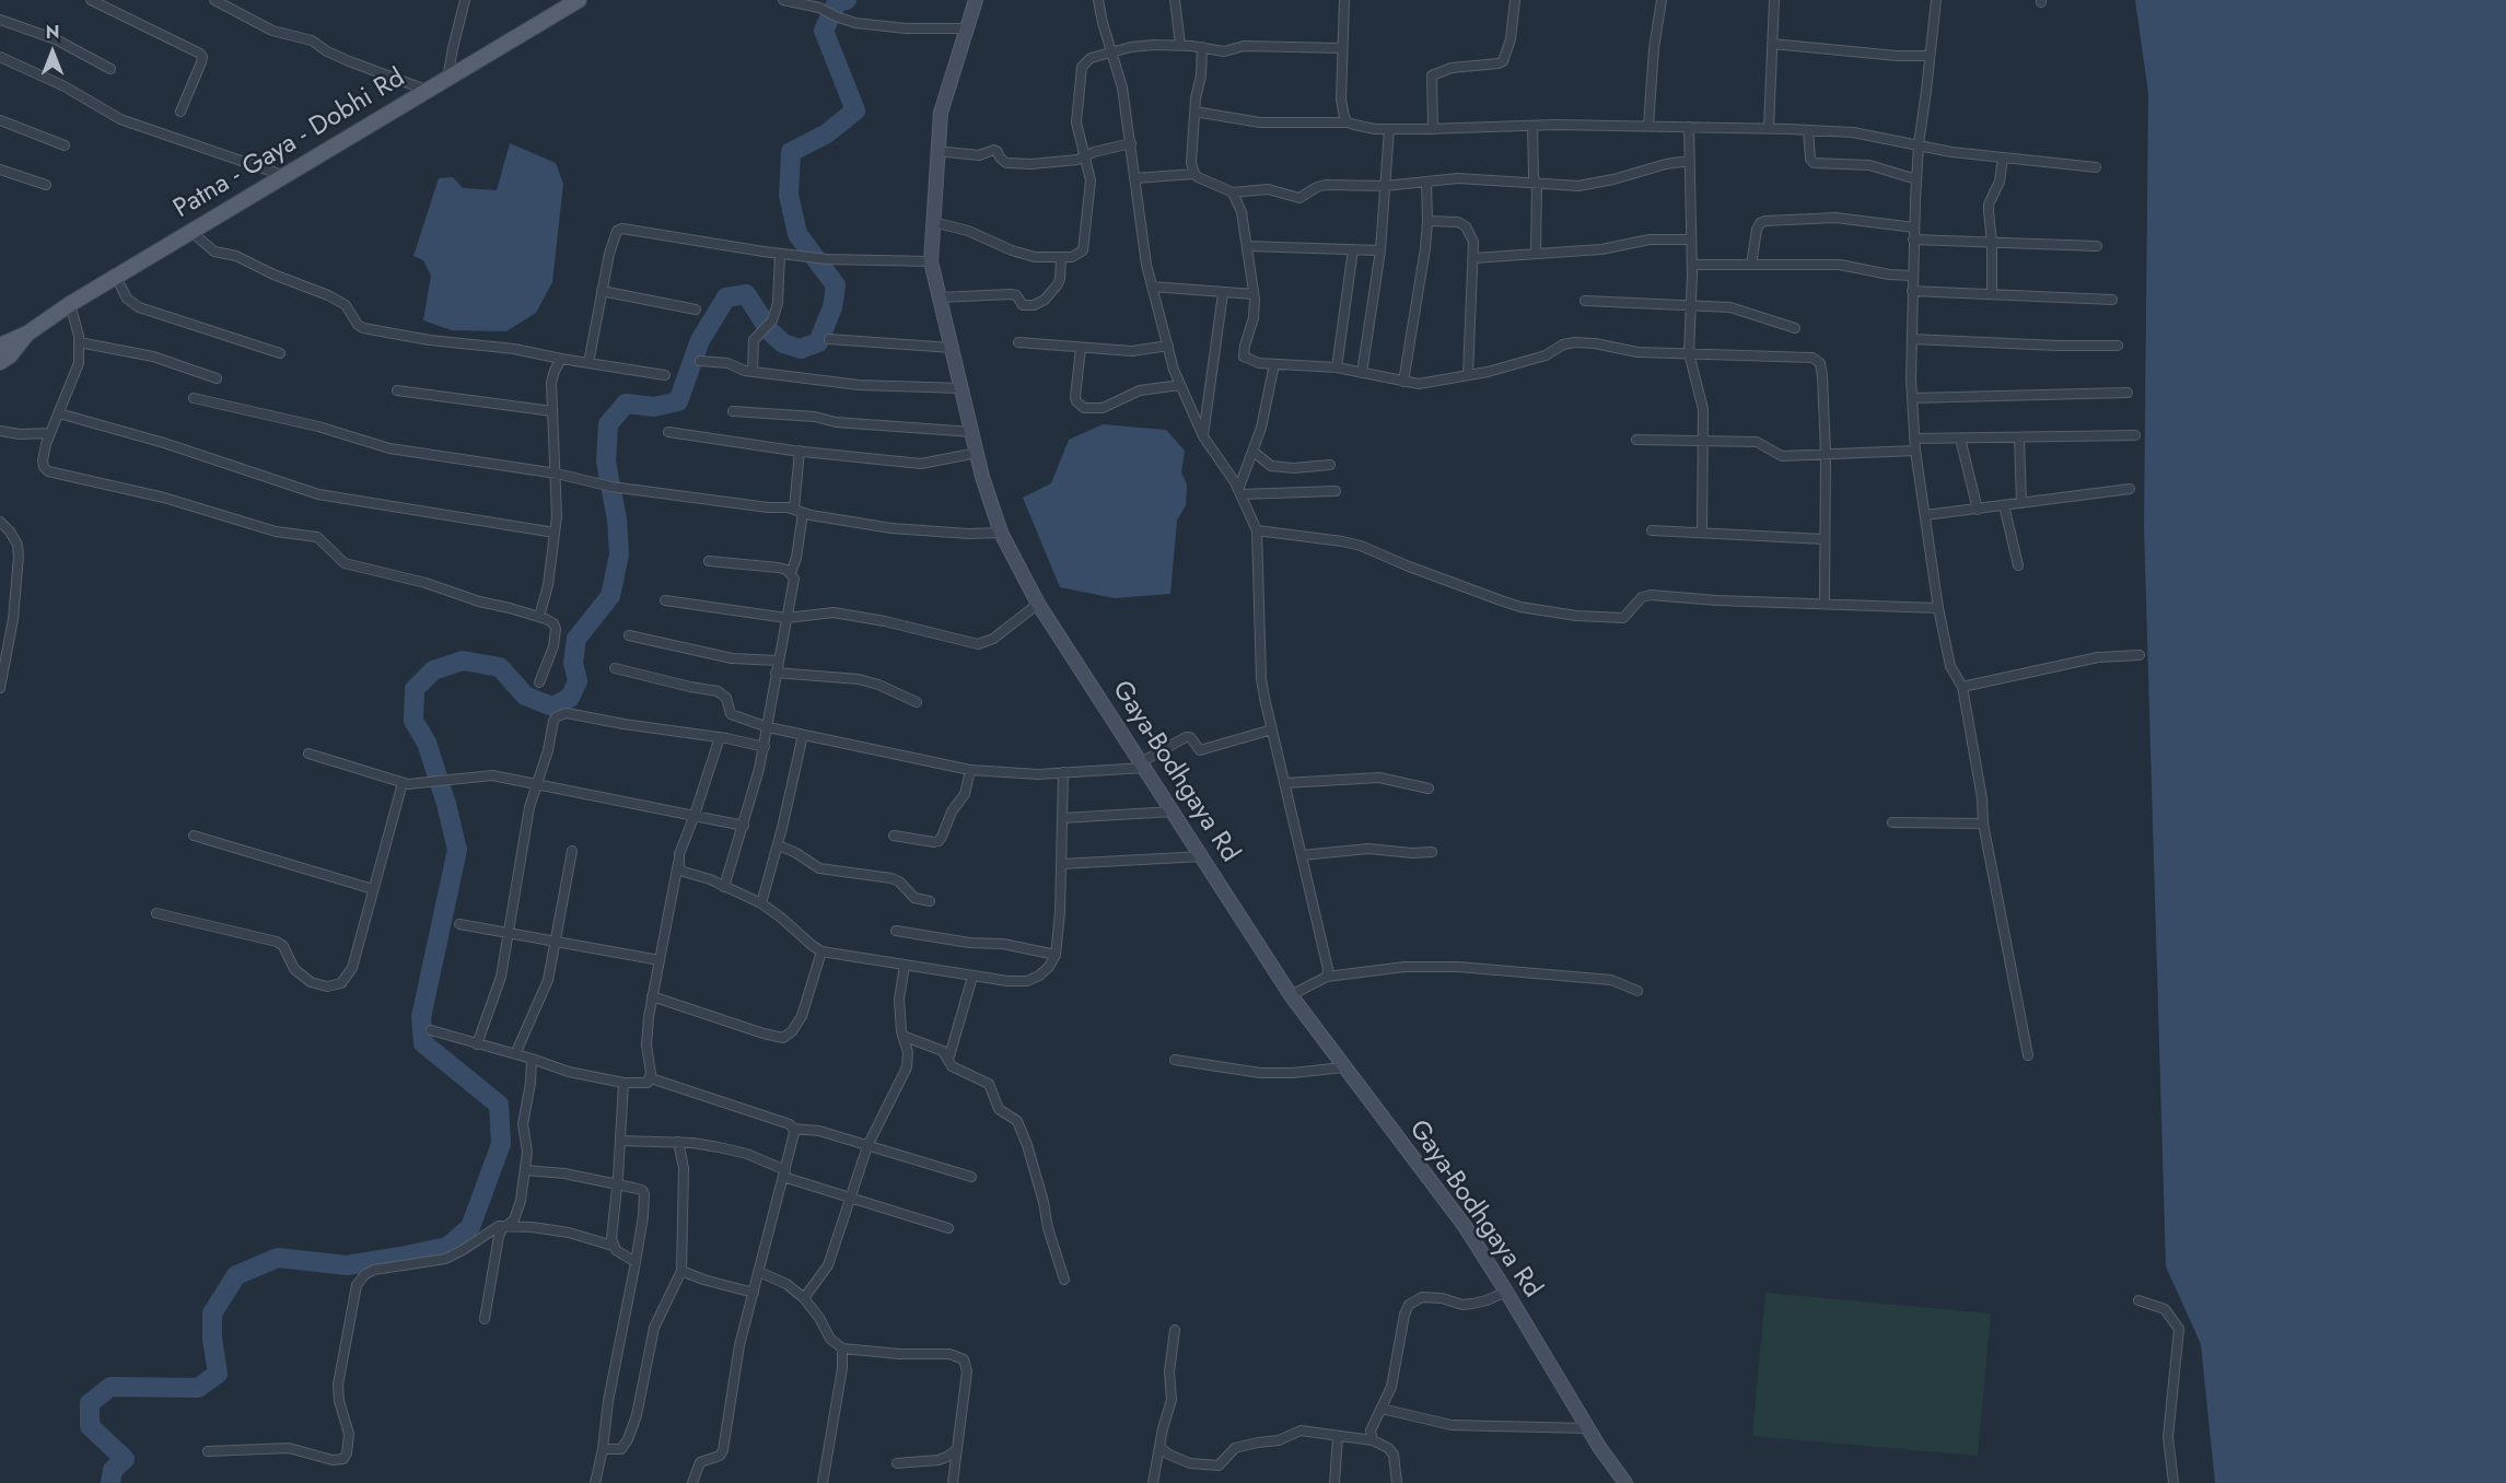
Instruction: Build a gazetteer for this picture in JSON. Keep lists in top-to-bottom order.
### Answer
{
  "streets": {
    "main road": ["Patna - Gaya - Dobhi Rd"],
    "street": ["Gaya-Bodhgaya Rd"]
  },
  "north": "top"
}
